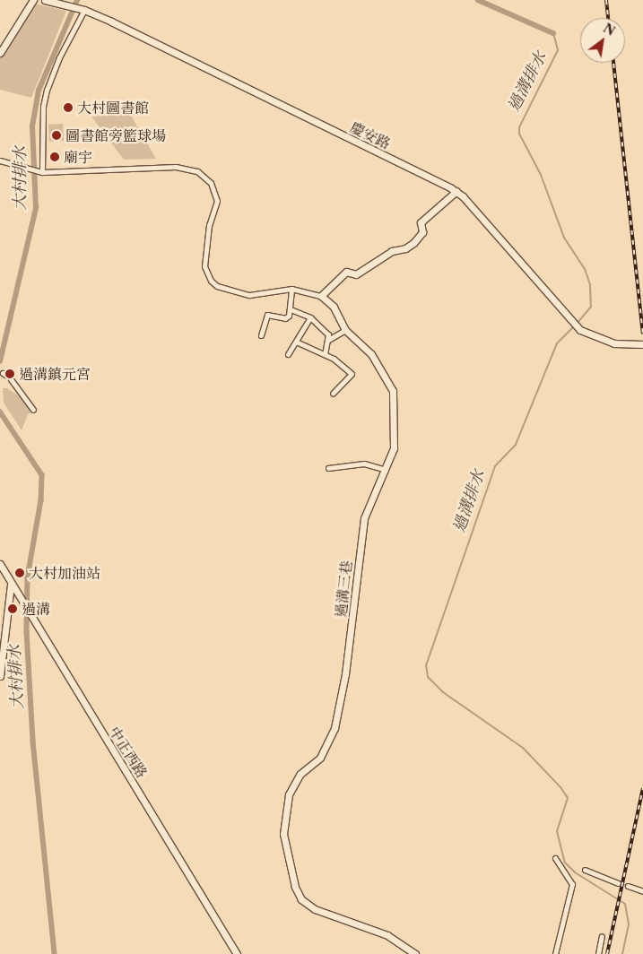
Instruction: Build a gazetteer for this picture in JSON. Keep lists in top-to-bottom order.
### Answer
{
  "streets": {
    "street": ["慶安路", "過溝三巷", "中正西路"]
  },
  "water": ["過溝排水", "大村排水"],
  "places": [
    "大村圖書館",
    "圖書館旁籃球場",
    "廟宇",
    "過溝鎮元宮",
    "大村加油站",
    "過溝"
  ],
  "north": "top right"
}
